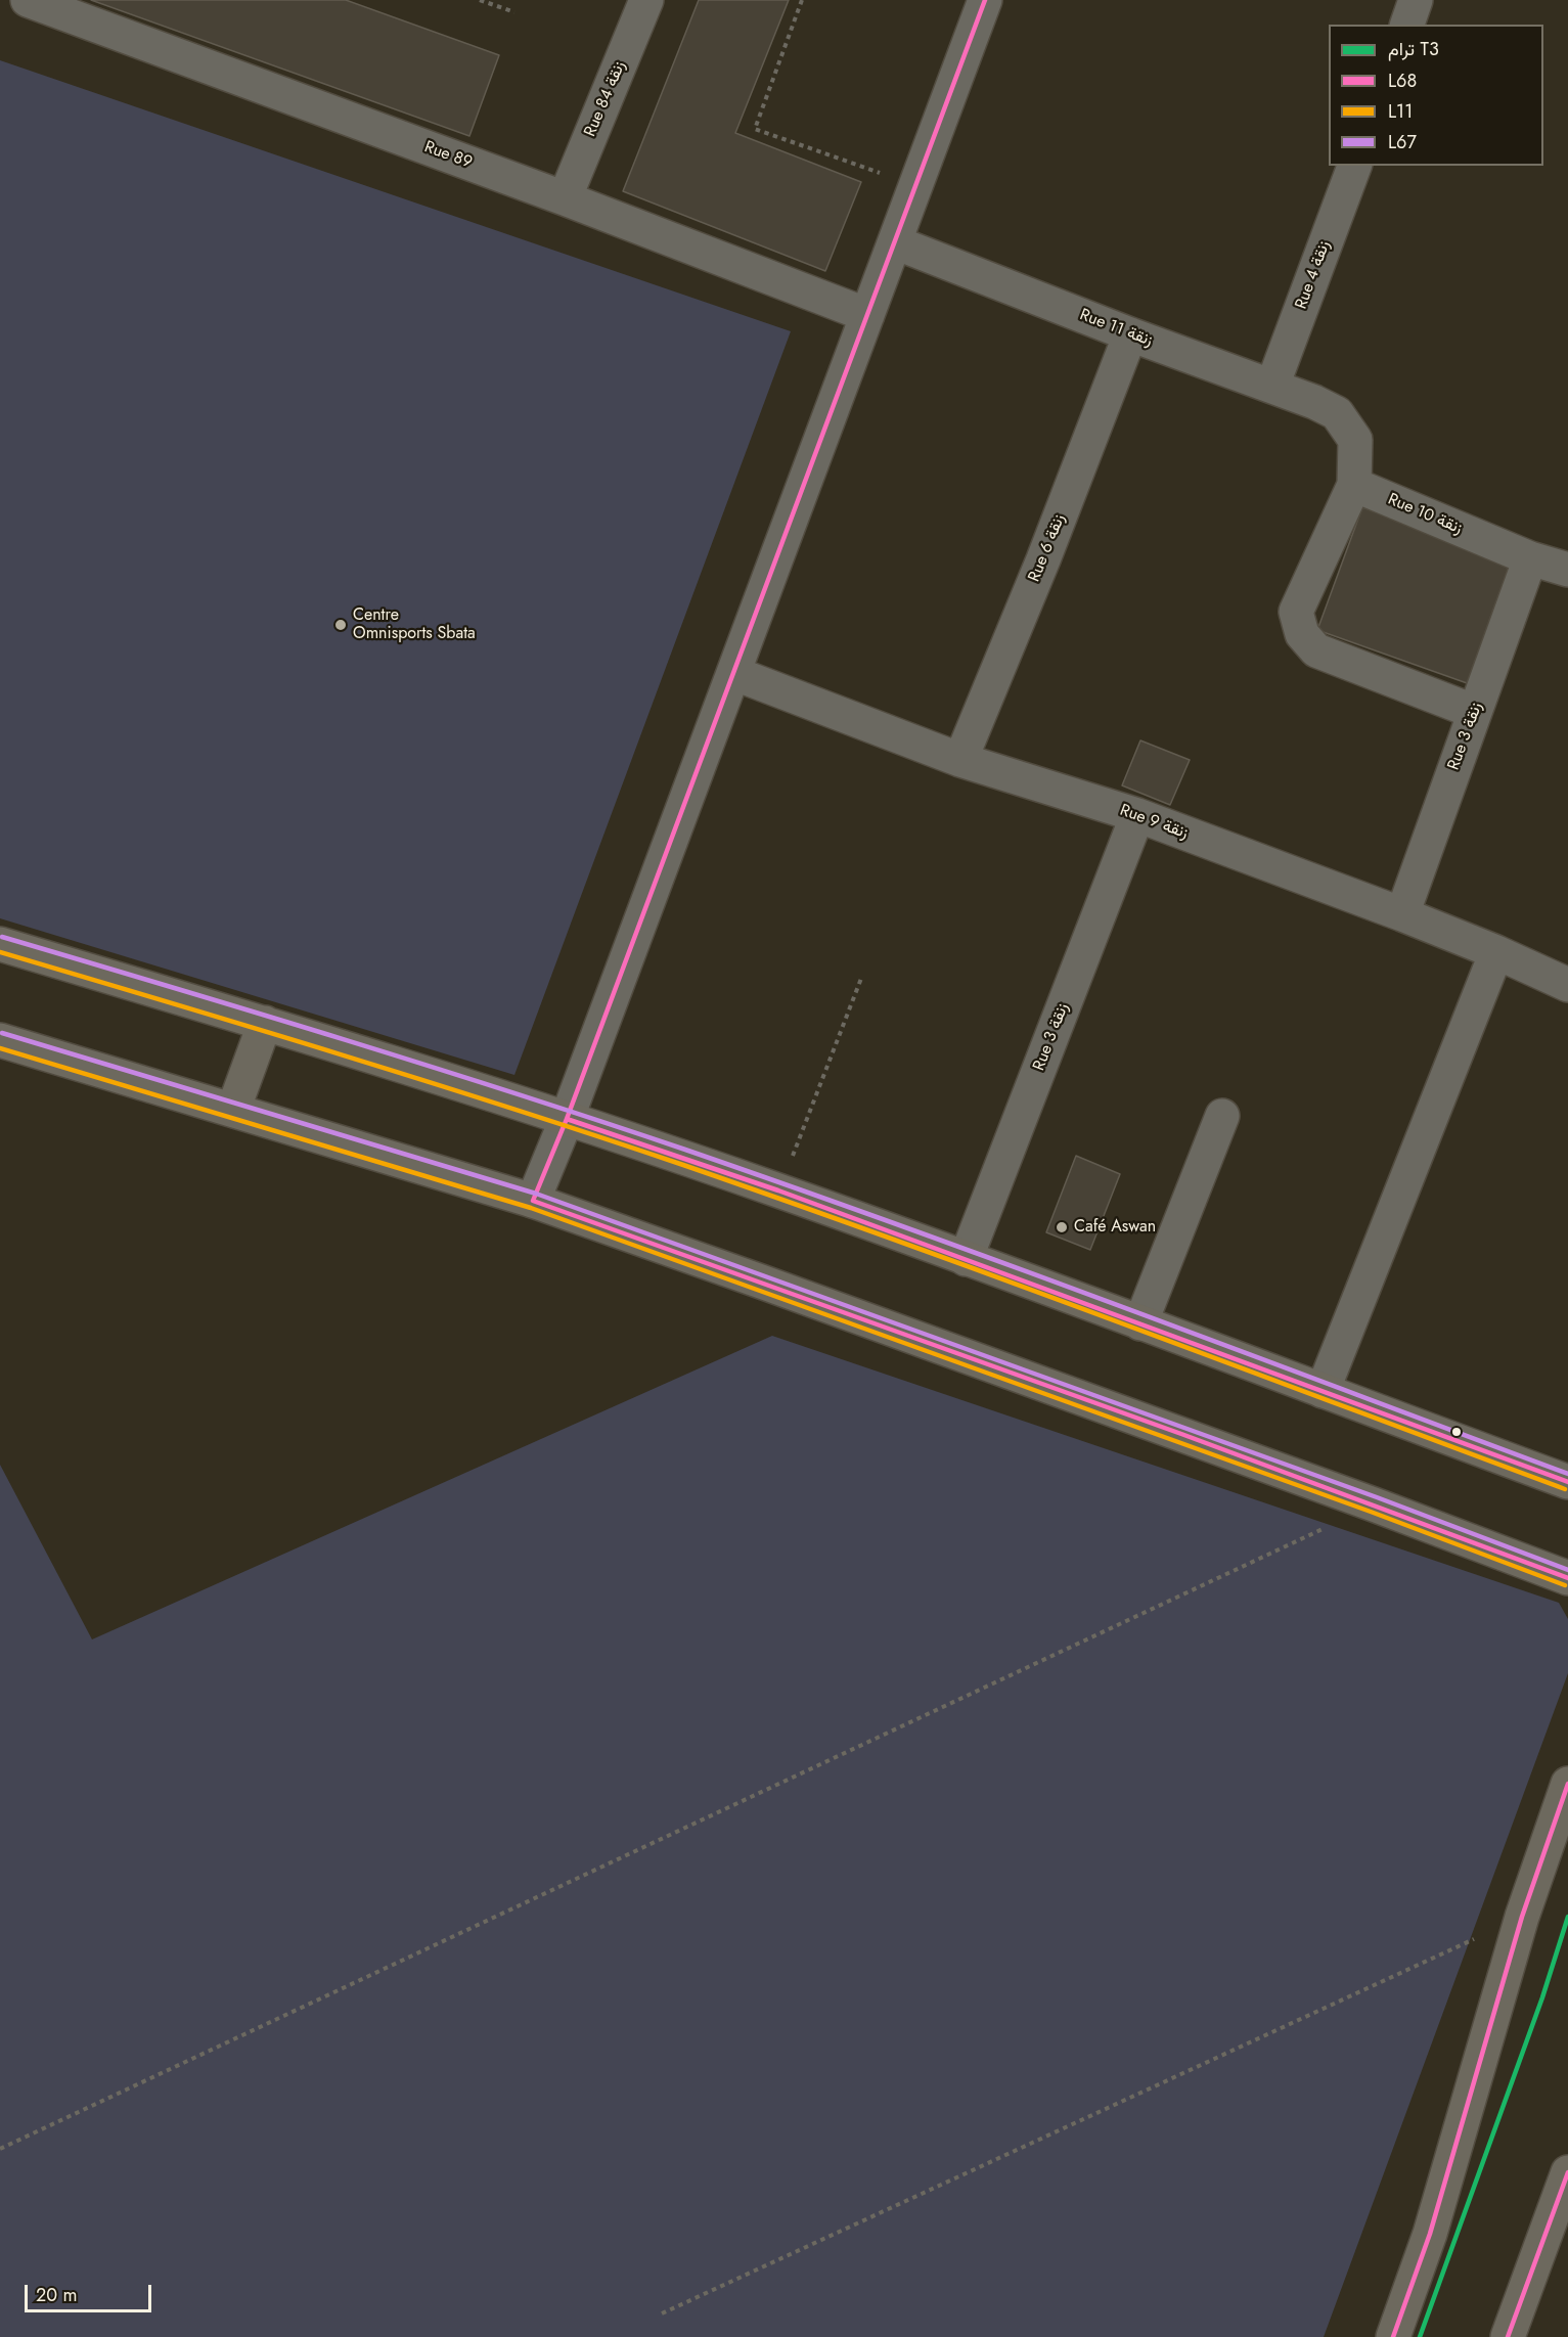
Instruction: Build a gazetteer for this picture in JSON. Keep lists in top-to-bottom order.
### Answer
{
  "streets": {
    "street": [
      "Rue 84 زنقة",
      "Rue 89",
      "Rue 4 زنقة",
      "Rue 11 زنقة",
      "Rue 10 زنقة",
      "Rue 6 زنقة",
      "Rue 3 زنقة",
      "Rue 9 زنقة"
    ]
  },
  "crossings": [
    ["Rue 84 زنقة", "Rue 89"],
    ["Rue 4 زنقة", "Rue 11 زنقة"],
    ["Rue 11 زنقة", "Rue 10 زنقة"],
    ["Rue 11 زنقة", "Rue 6 زنقة"],
    ["Rue 10 زنقة", "Rue 3 زنقة"],
    ["Rue 6 زنقة", "Rue 9 زنقة"],
    ["Rue 3 زنقة", "Rue 9 زنقة"]
  ],
  "places": ["Centre Omnisports Sbata", "Café Aswan"],
  "lines": [
    "transit line L68",
    "transit line L67",
    "transit line L11",
    "tram line T3"
  ],
  "legend": [
    "ترام T3",
    "L68",
    "L11",
    "L67"
  ],
  "scale_bar": "20 m"
}
